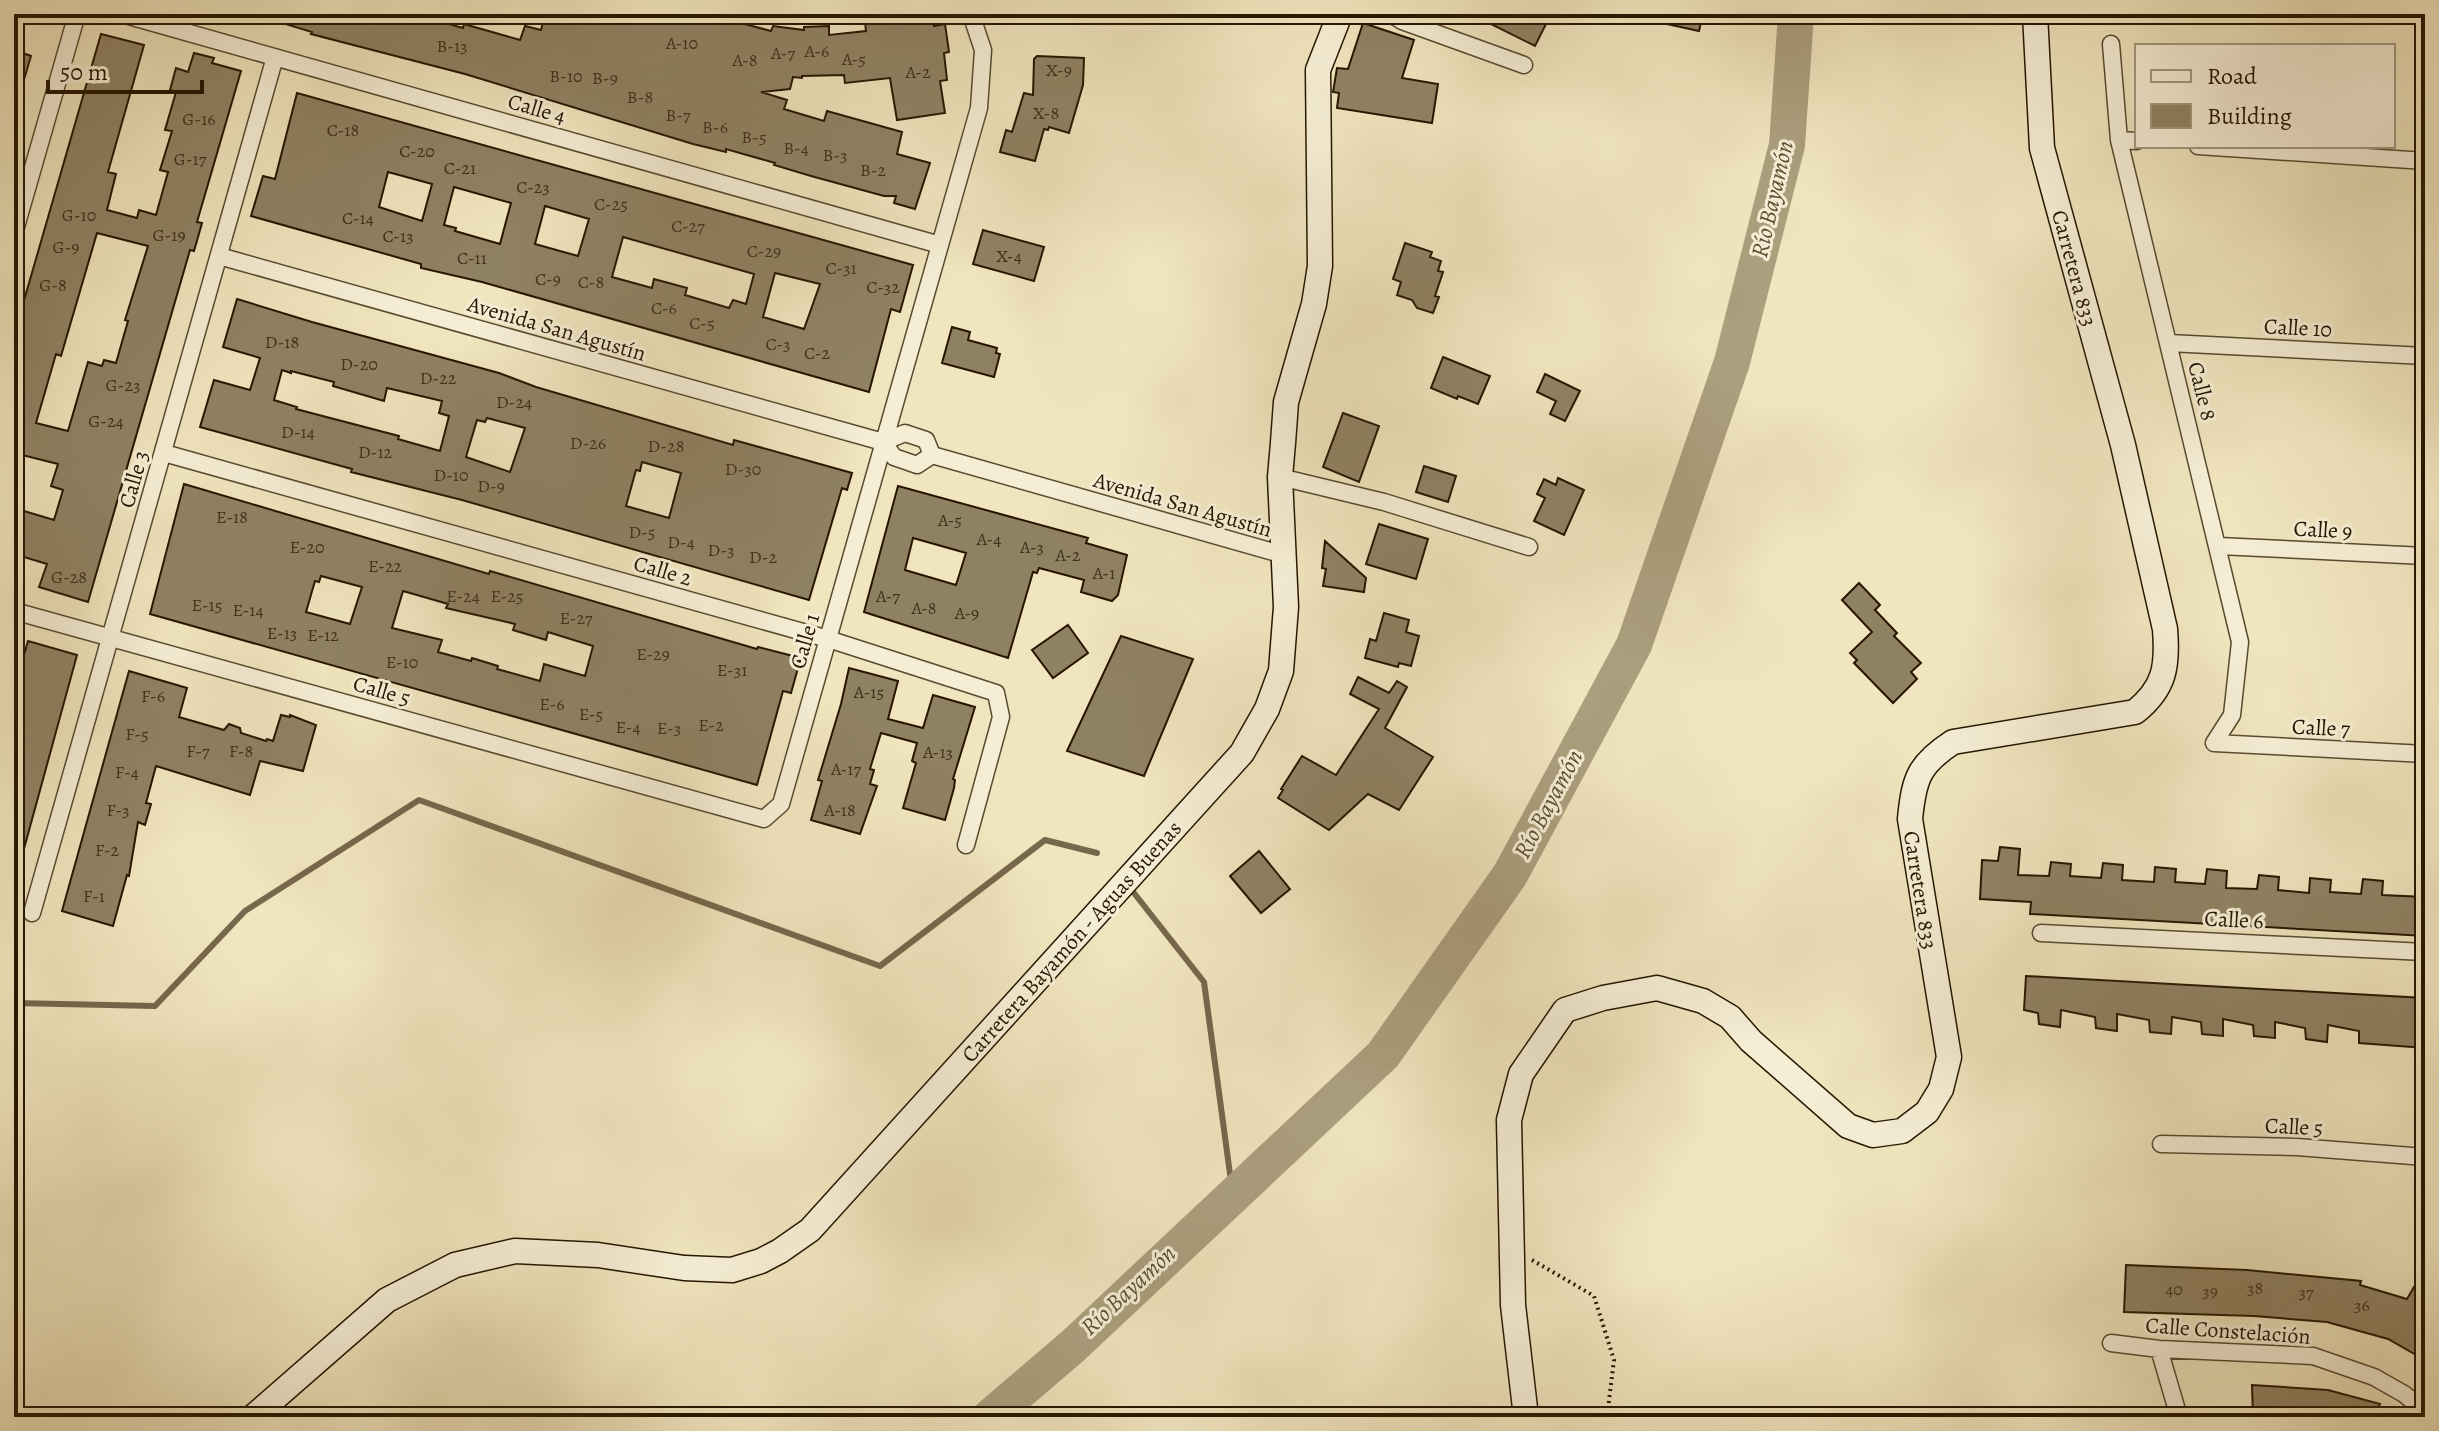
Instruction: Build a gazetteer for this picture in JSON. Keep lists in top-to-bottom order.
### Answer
{
  "streets": {
    "street": [
      "Calle 4",
      "Carretera 833",
      "Calle 10",
      "Avenida San Agustín",
      "Calle 8",
      "Calle 3",
      "Calle 9",
      "Calle 2",
      "Calle 1",
      "Calle 5",
      "Calle 7",
      "Calle 6",
      "Carretera Bayamón - Aguas Buenas",
      "Calle Constelación"
    ]
  },
  "crossings": [
    ["Calle 4", "Calle 3"],
    ["Calle 10", "Calle 8"],
    ["Avenida San Agustín", "Calle 3"],
    ["Avenida San Agustín", "Calle 1"],
    ["Avenida San Agustín", "Carretera Bayamón - Aguas Buenas"],
    ["Calle 8", "Calle 9"],
    ["Calle 8", "Calle 7"],
    ["Calle 3", "Calle 2"],
    ["Calle 3", "Calle 5"],
    ["Calle 2", "Calle 1"],
    ["Calle 1", "Calle 5"]
  ],
  "water": ["Río Bayamón"],
  "house_numbers": [
    "A-10",
    "B-13",
    "A-6",
    "A-7",
    "A-5",
    "A-8",
    "X-9",
    "A-2",
    "B-10",
    "B-9",
    "B-8",
    "X-8",
    "B-7",
    "G-16",
    "B-6",
    "C-18",
    "B-5",
    "B-4",
    "C-20",
    "B-3",
    "G-17",
    "C-21",
    "B-2",
    "C-23",
    "C-25",
    "G-10",
    "C-14",
    "C-27",
    "G-19",
    "C-13",
    "G-9",
    "C-29",
    "X-4",
    "C-11",
    "C-31",
    "C-9",
    "C-8",
    "G-8",
    "C-32",
    "C-6",
    "C-5",
    "D-18",
    "C-3",
    "C-2",
    "D-20",
    "D-22",
    "G-23",
    "D-24",
    "G-24",
    "D-14",
    "D-26",
    "D-28",
    "D-12",
    "D-30",
    "D-10",
    "D-9",
    "E-18",
    "A-5",
    "D-5",
    "A-4",
    "D-4",
    "E-20",
    "A-3",
    "D-3",
    "A-2",
    "D-2",
    "E-22",
    "A-1",
    "G-28",
    "E-24",
    "E-25",
    "A-7",
    "E-15",
    "A-8",
    "E-14",
    "A-9",
    "E-27",
    "E-13",
    "E-12",
    "E-29",
    "E-10",
    "E-31",
    "A-15",
    "F-6",
    "E-6",
    "E-5",
    "E-2",
    "E-4",
    "E-3",
    "F-5",
    "F-7",
    "F-8",
    "A-13",
    "A-17",
    "F-4",
    "F-3",
    "A-18",
    "F-2",
    "F-1",
    "38",
    "40",
    "39",
    "37",
    "36"
  ],
  "legend": ["Road", "Building"],
  "scale_bar": "50 m"
}
